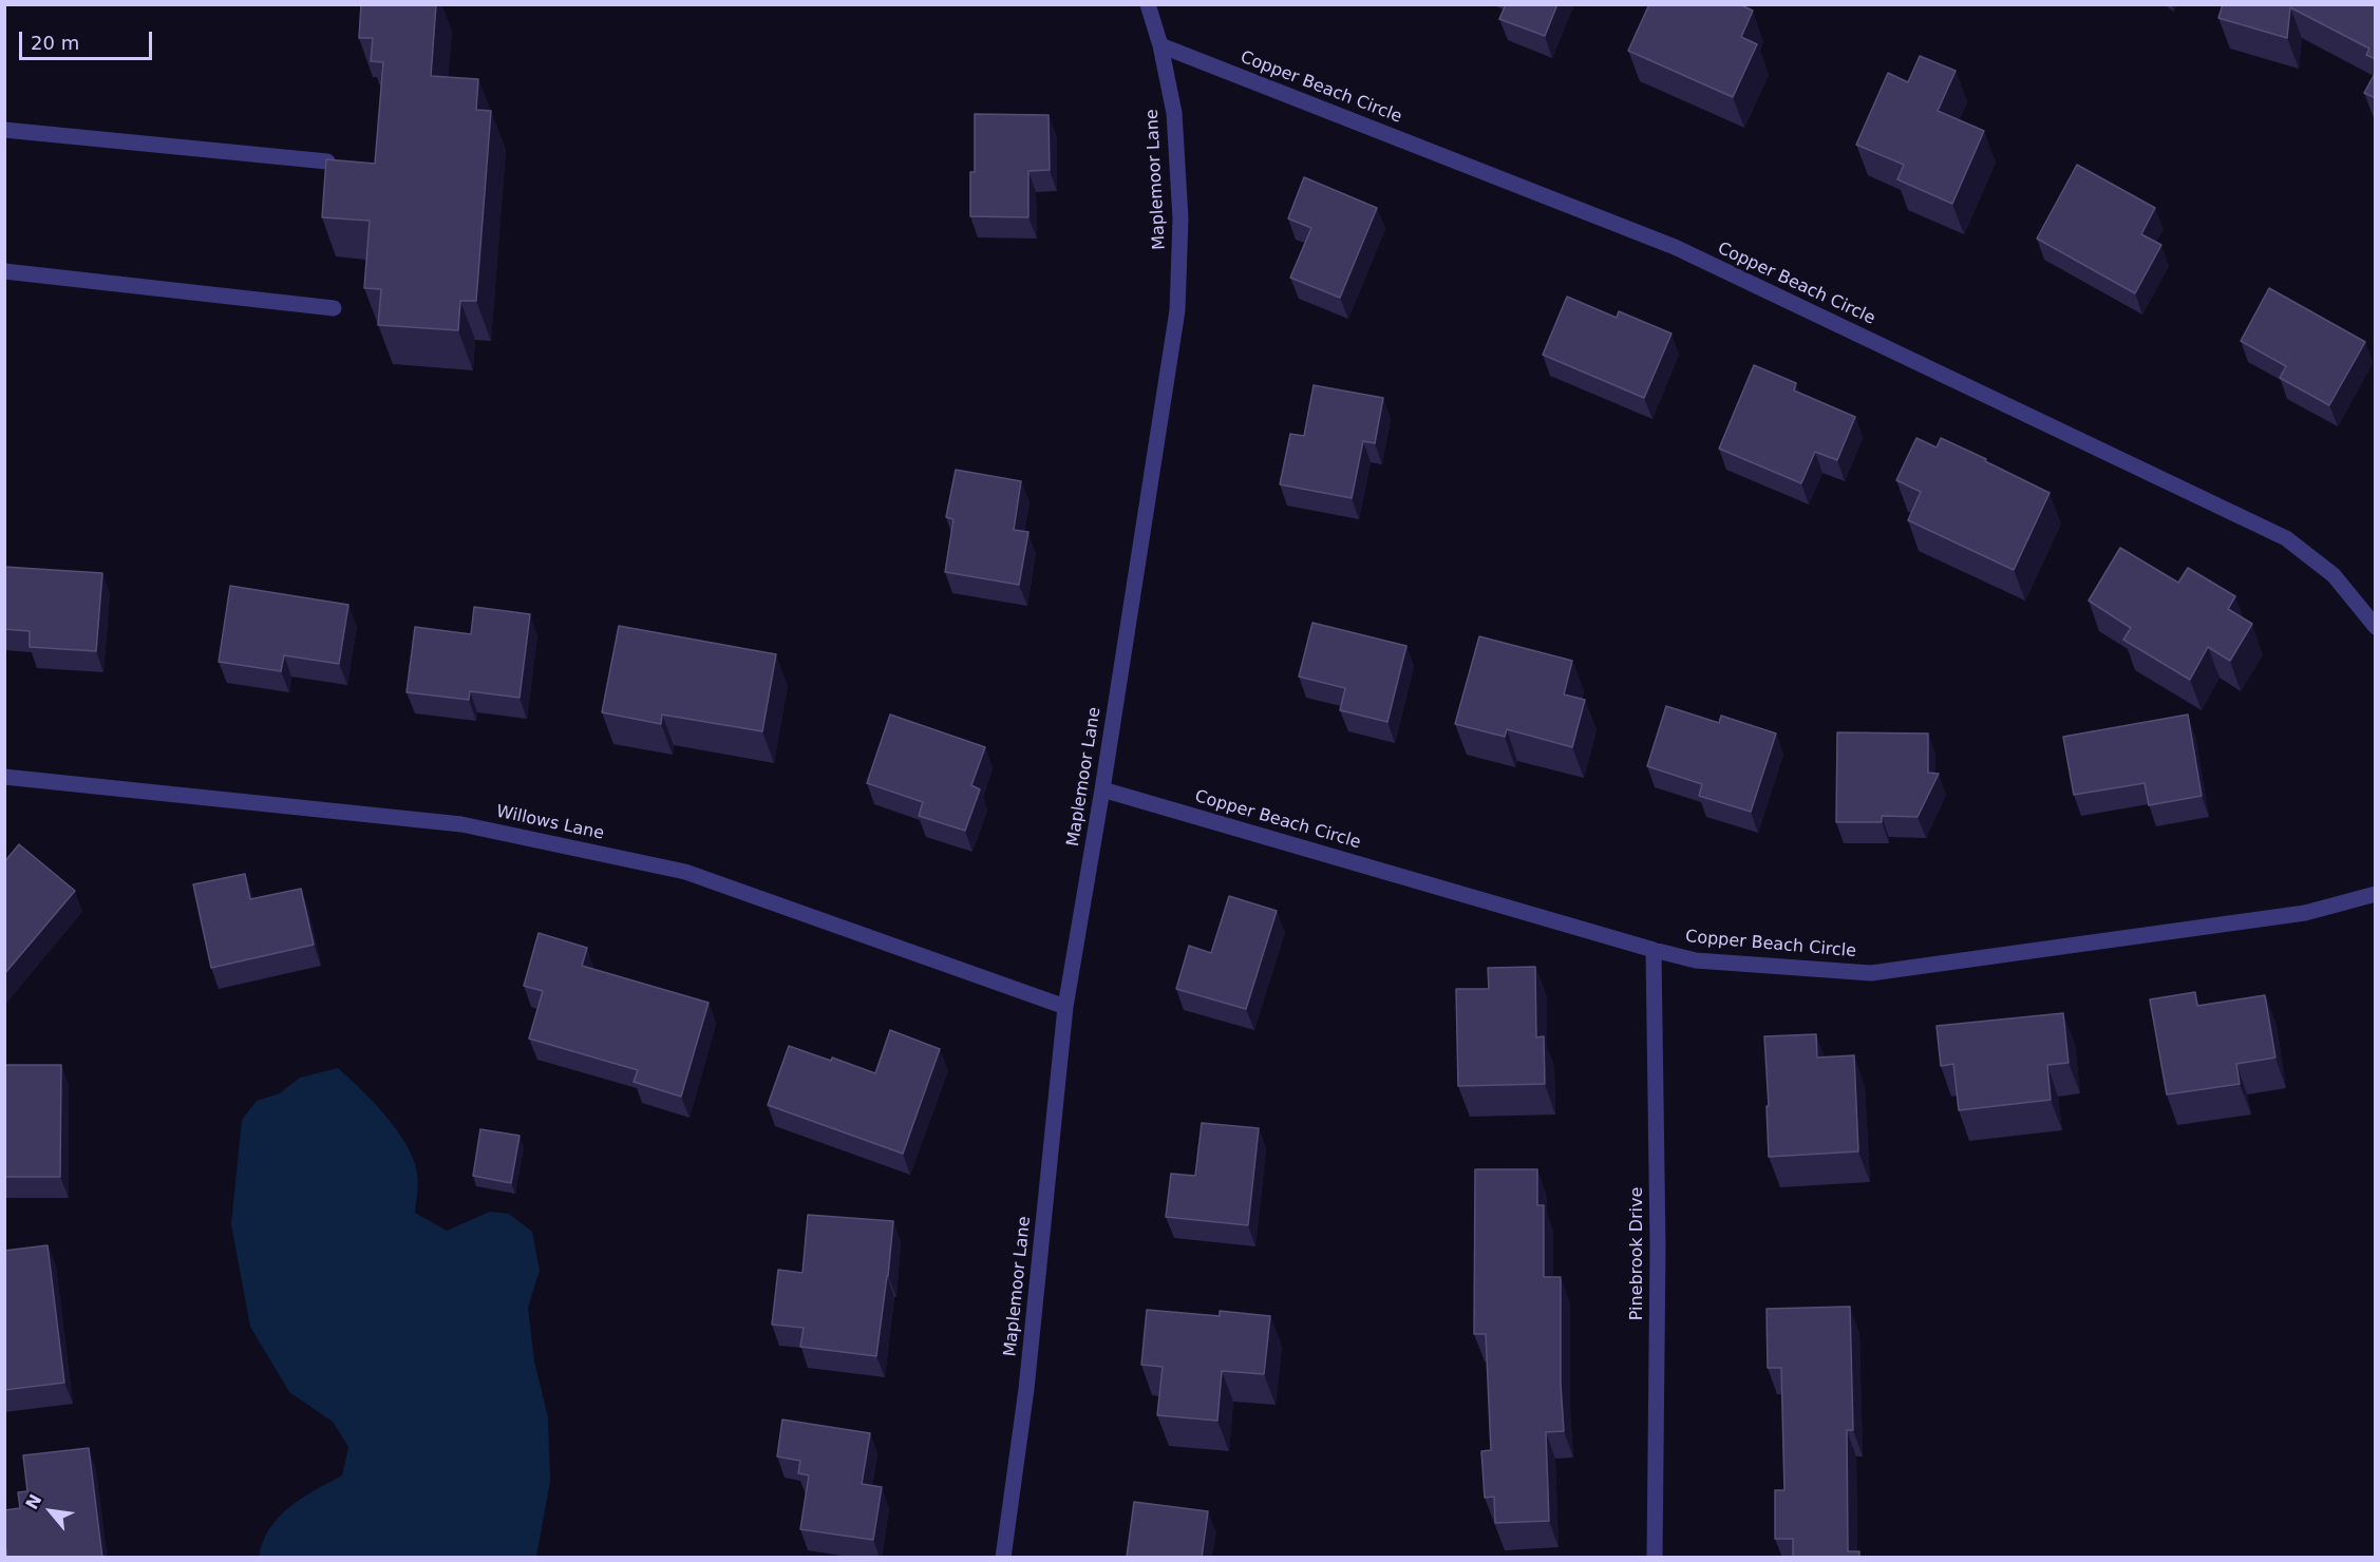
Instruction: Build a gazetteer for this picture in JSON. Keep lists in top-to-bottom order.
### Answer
{
  "streets": {
    "street": [
      "Copper Beach Circle",
      "Maplemoor Lane",
      "Willows Lane",
      "Pinebrook Drive"
    ]
  },
  "crossings": [
    ["Copper Beach Circle", "Maplemoor Lane"],
    ["Copper Beach Circle", "Pinebrook Drive"],
    ["Maplemoor Lane", "Willows Lane"]
  ],
  "scale_bar": "20 m",
  "north": "top left"
}
